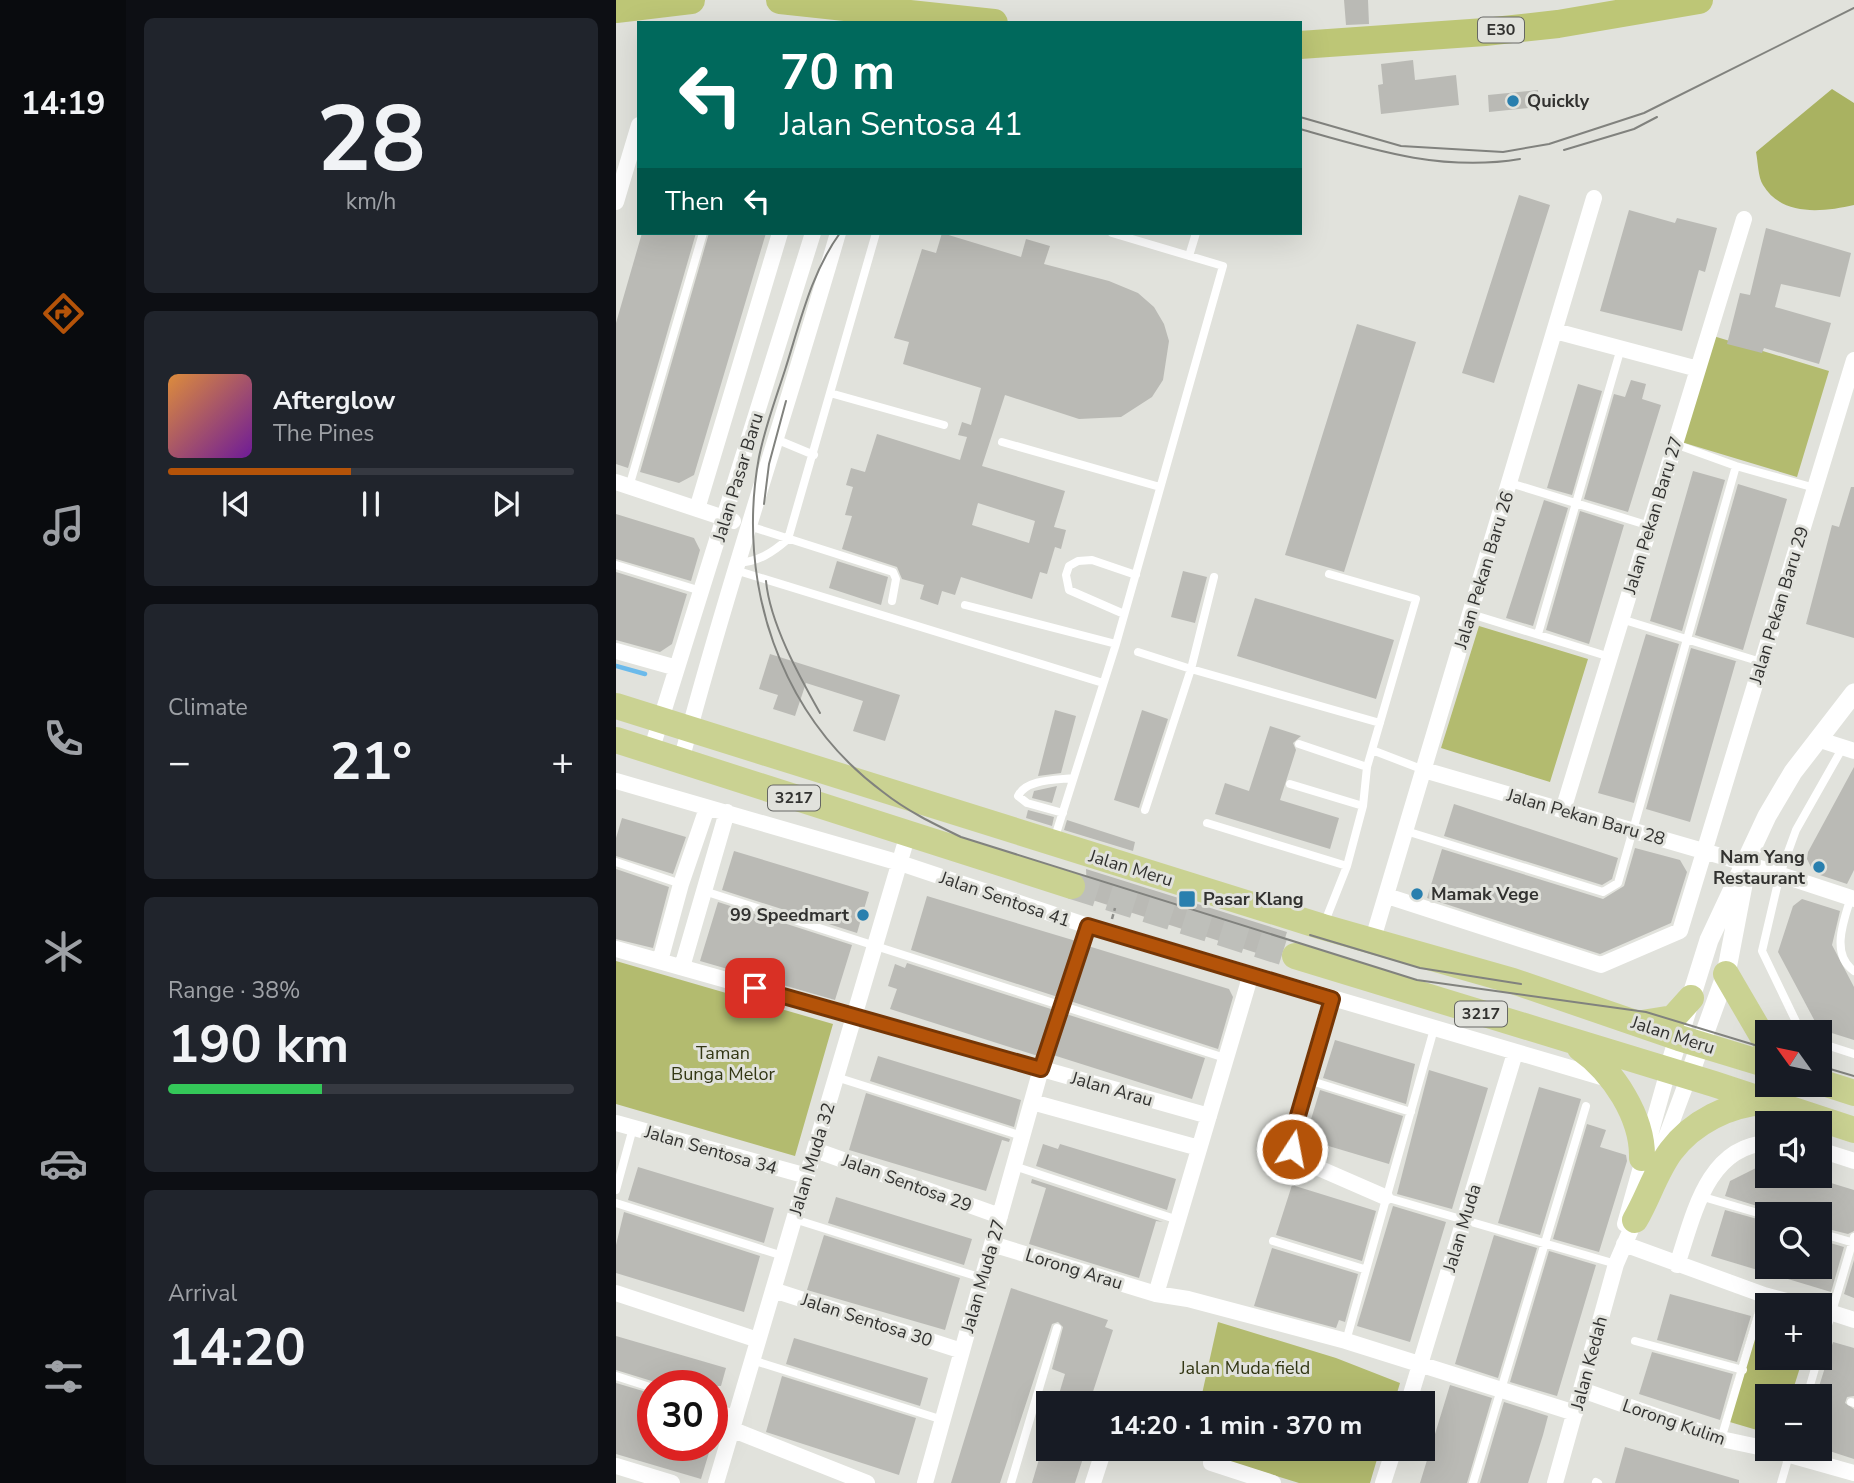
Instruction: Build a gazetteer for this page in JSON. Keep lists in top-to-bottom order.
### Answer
{
  "streets": {
    "highway": ["E30", "3217", "Jalan Meru"],
    "street": [
      "Jalan Pasar Baru",
      "Jalan Pekan Baru 27",
      "Jalan Pekan Baru 26",
      "Jalan Pekan Baru 29",
      "Jalan Pekan Baru 28",
      "Jalan Sentosa 41",
      "Jalan Arau",
      "Jalan Sentosa 34",
      "Jalan Muda 32",
      "Jalan Sentosa 29",
      "Jalan Muda",
      "Lorong Arau",
      "Jalan Muda 27",
      "Jalan Sentosa 30",
      "Jalan Kedah",
      "Lorong Kulim"
    ]
  },
  "crossings": [
    ["Jalan Pasar Baru", "Jalan Meru"],
    ["Jalan Pekan Baru 27", "Jalan Pekan Baru 28"],
    ["Jalan Pekan Baru 26", "Jalan Pekan Baru 29"],
    ["Jalan Pekan Baru 26", "Jalan Pekan Baru 28"],
    ["Jalan Pekan Baru 26", "Jalan Meru"],
    ["Jalan Pekan Baru 29", "Jalan Pekan Baru 28"],
    ["Jalan Meru", "Jalan Muda 32"],
    ["Jalan Sentosa 41", "Jalan Muda 32"],
    ["Jalan Sentosa 41", "Jalan Muda"],
    ["Jalan Arau", "Jalan Muda 32"],
    ["Jalan Arau", "Jalan Muda 27"],
    ["Jalan Sentosa 34", "Jalan Muda 32"],
    ["Jalan Muda 32", "Jalan Sentosa 29"],
    ["Jalan Muda 32", "Jalan Sentosa 30"],
    ["Jalan Sentosa 29", "Jalan Muda 27"],
    ["Jalan Muda", "Lorong Arau"],
    ["Lorong Arau", "Jalan Muda 27"],
    ["Lorong Arau", "Jalan Kedah"],
    ["Jalan Muda 27", "Jalan Sentosa 30"],
    ["Jalan Kedah", "Lorong Kulim"]
  ],
  "parks": ["Taman Bunga Melor", "Jalan Muda field"],
  "places": {
    "other": [
      "Quickly",
      "Nam Yang Restaurant",
      "Mamak Vege",
      "99 Speedmart"
    ],
    "transit": ["Pasar Klang"]
  },
  "north": "top left",
  "page": {
    "tabs": "14:19",
    "tile": [
      ["28", "km/h"],
      "Climate",
      ["Range · 38%", "190 km"],
      ["Arrival", "14:20"]
    ],
    "turn": ["70 m", "Jalan Sentosa 41"],
    "then": "Then",
    "song": ["Afterglow", "The Pines"],
    "heat": ["−", "21°", "+"],
    "map_buttons": ["+", "−"],
    "limit": "30",
    "trip": "14:20 · 1 min · 370 m"
  }
}
